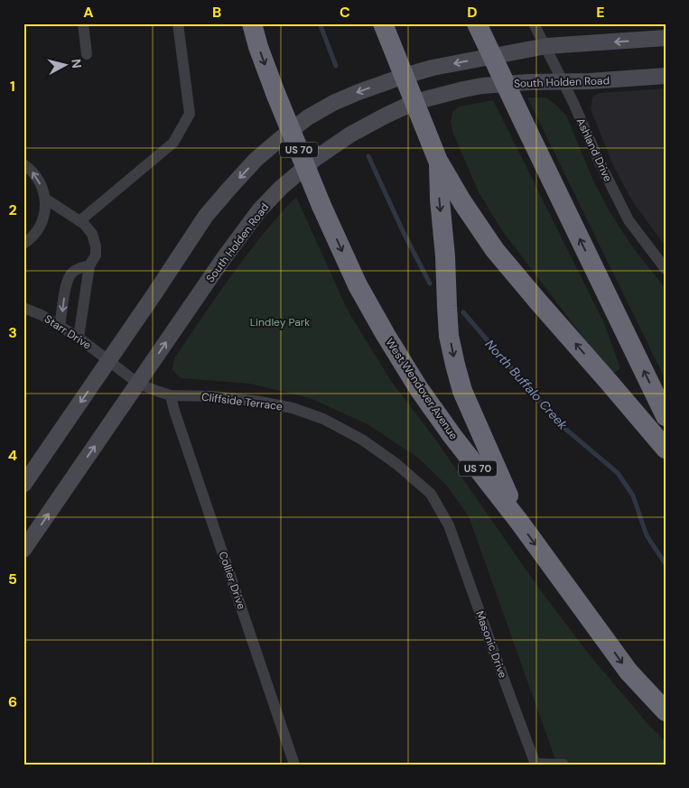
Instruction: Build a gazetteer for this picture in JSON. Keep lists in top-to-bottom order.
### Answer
{
  "streets": {
    "highway": ["US 70", "West Wendover Avenue"],
    "main road": ["South Holden Road"],
    "street": [
      "Ashland Drive",
      "Starr Drive",
      "Cliffside Terrace",
      "Collier Drive",
      "Masonic Drive"
    ]
  },
  "crossings": [
    ["South Holden Road", "Ashland Drive"],
    ["South Holden Road", "Cliffside Terrace"],
    ["Starr Drive", "Cliffside Terrace"],
    ["Cliffside Terrace", "Collier Drive"],
    ["Cliffside Terrace", "Masonic Drive"]
  ],
  "water": ["North Buffalo Creek"],
  "parks": ["Lindley Park"],
  "north": "right",
  "grid": {
    "columns": [
      "A",
      "B",
      "C",
      "D",
      "E"
    ],
    "rows": [
      "1",
      "2",
      "3",
      "4",
      "5",
      "6"
    ]
  }
}
